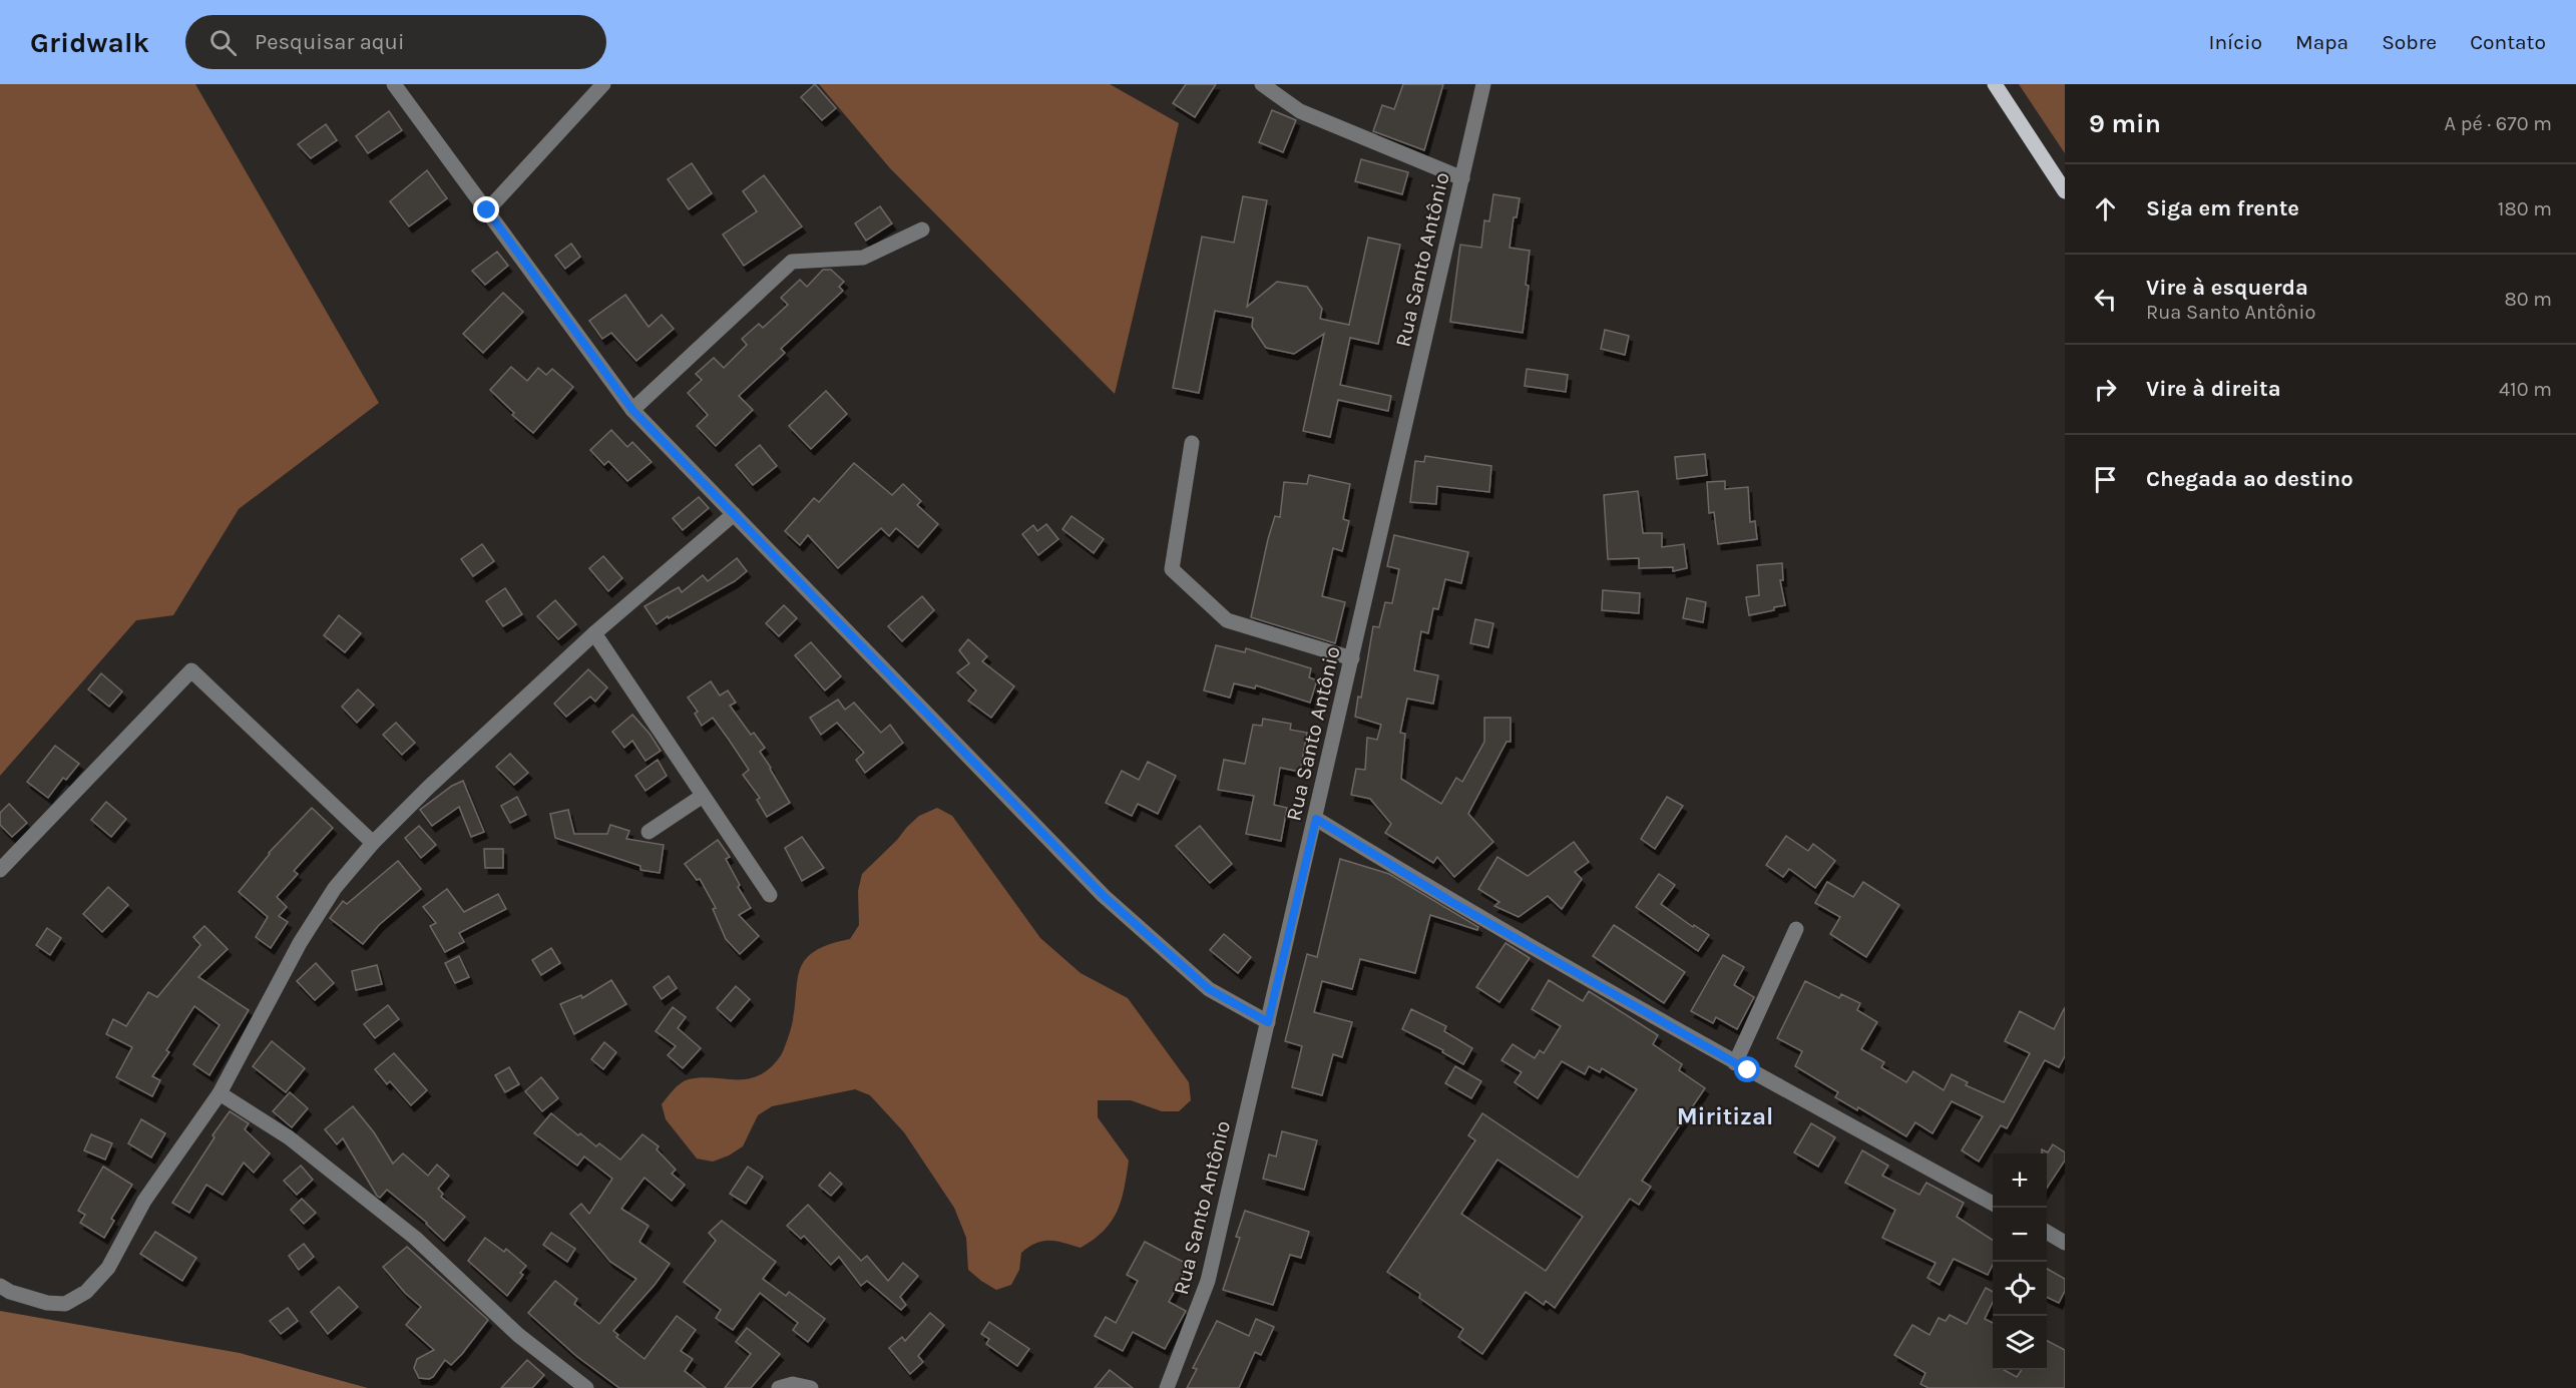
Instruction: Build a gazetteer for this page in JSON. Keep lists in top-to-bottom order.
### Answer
{
  "streets": {
    "street": ["Rua Santo Antônio"]
  },
  "districts": ["Miritizal"],
  "page": {
    "header": "Gridwalk",
    "search": "Pesquisar aqui",
    "nav": [
      "Início",
      "Mapa",
      "Sobre",
      "Contato"
    ],
    "heading": ["9 min", "A pé · 670 m"],
    "list": [
      ["Siga em frente", "180 m"],
      ["Vire à esquerda", "Rua Santo Antônio", "80 m"],
      ["Vire à direita", "410 m"],
      "Chegada ao destino"
    ],
    "map_buttons": ["+", "−"]
  }
}
